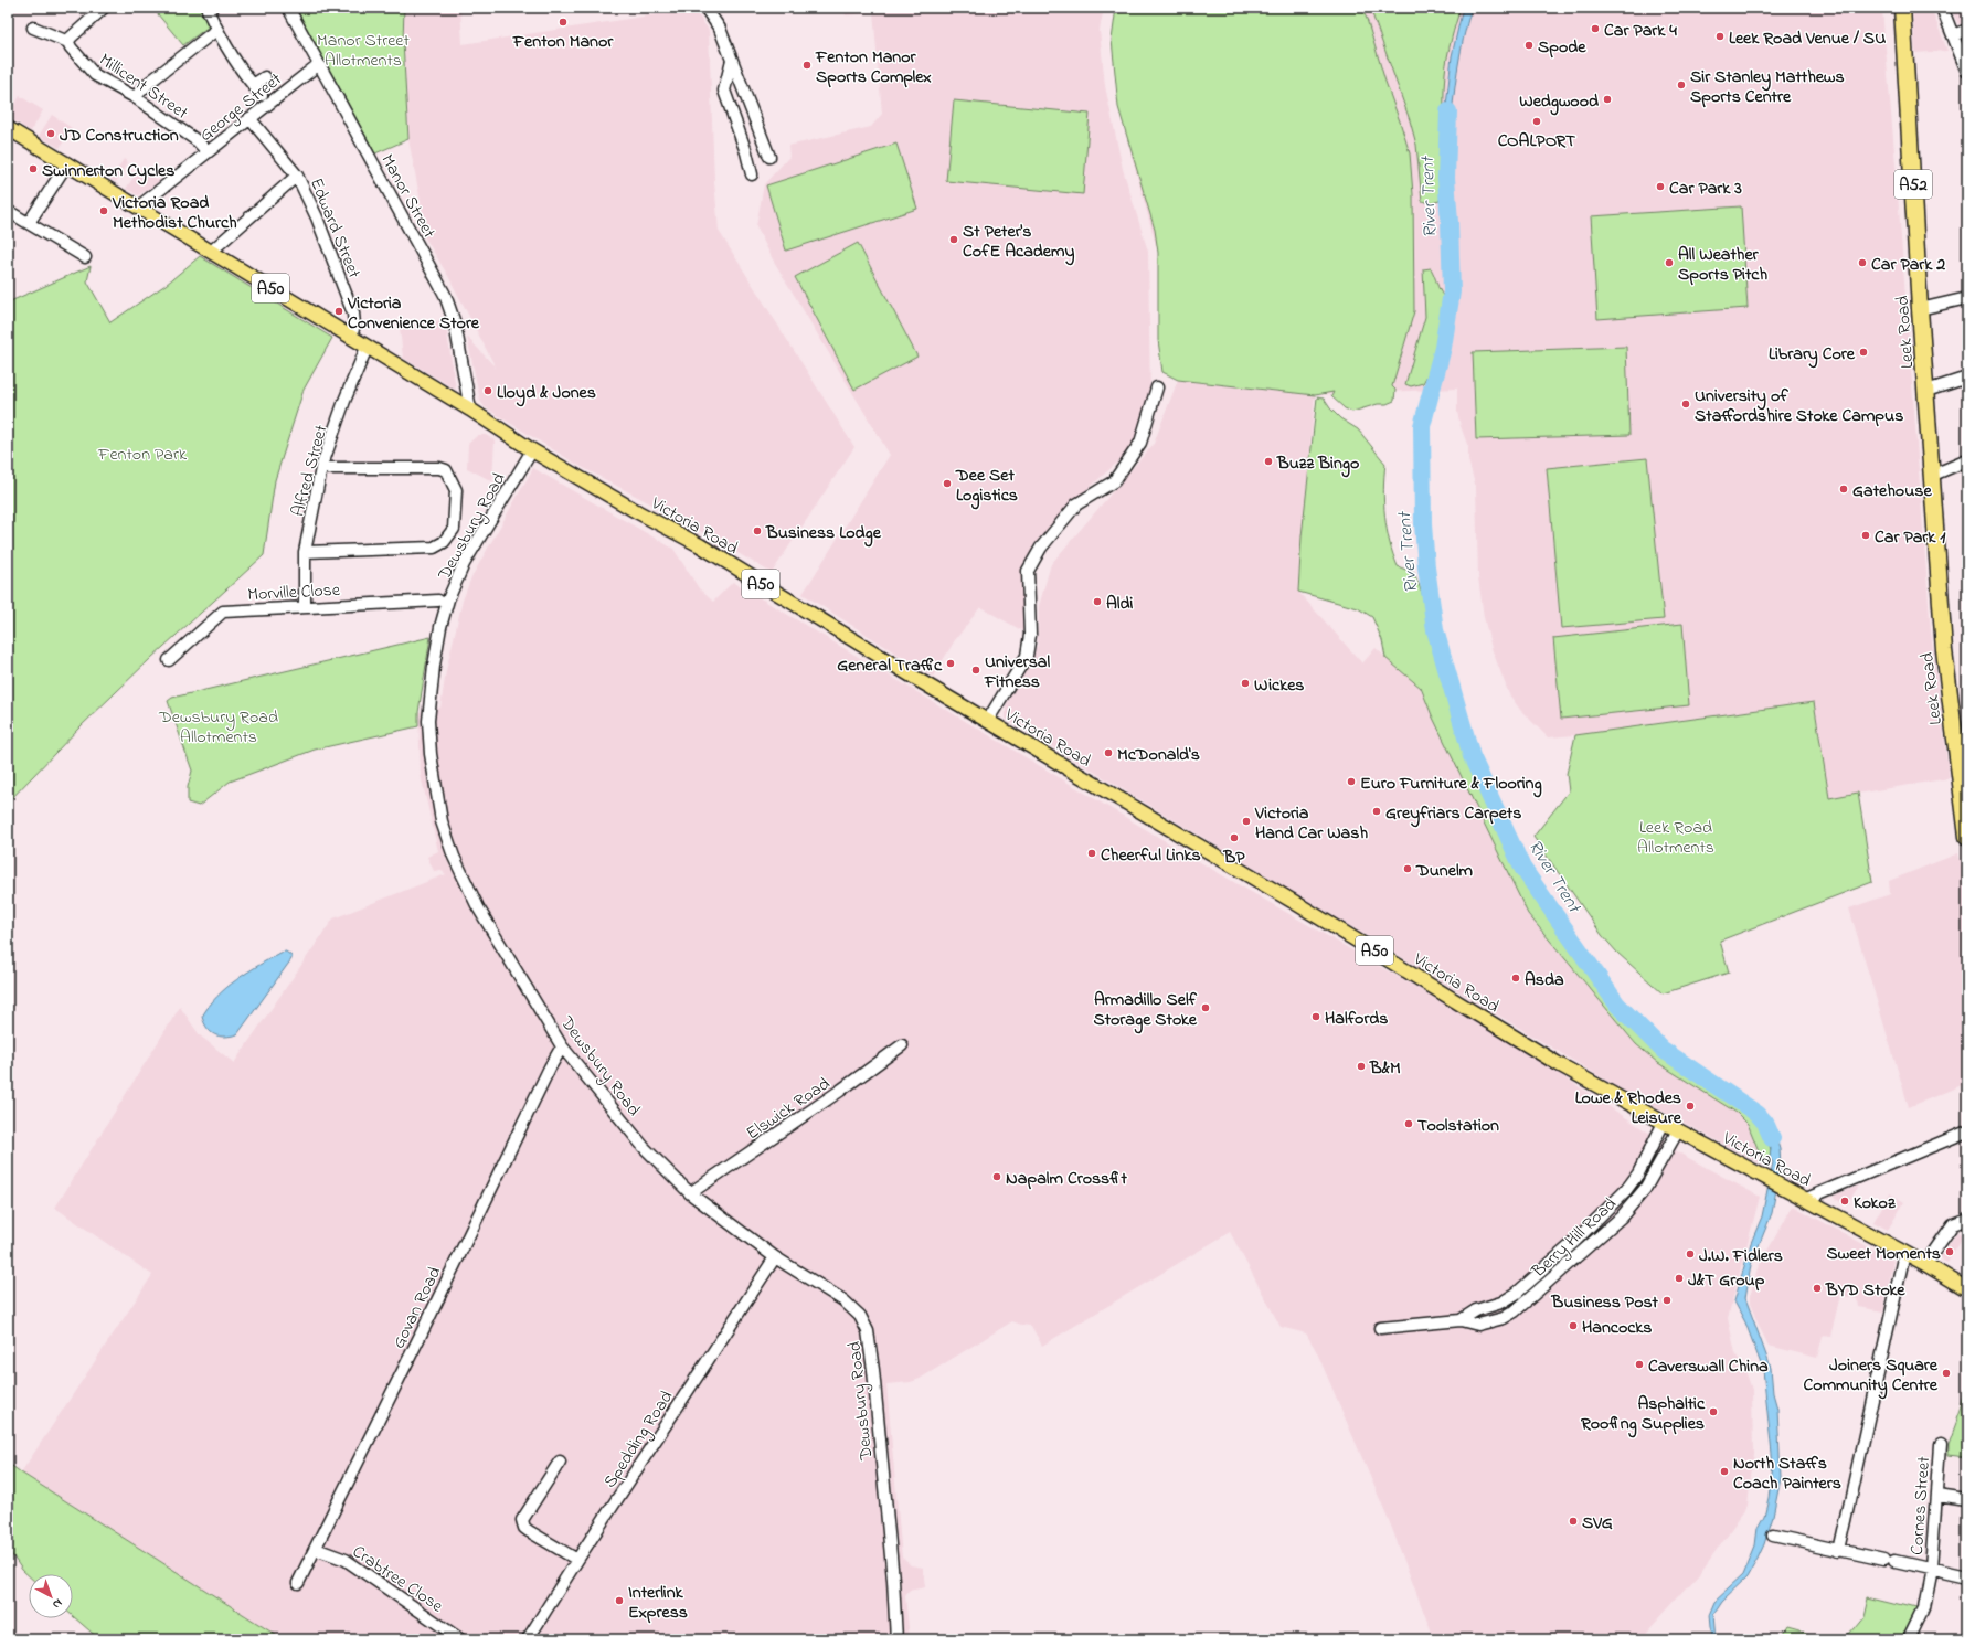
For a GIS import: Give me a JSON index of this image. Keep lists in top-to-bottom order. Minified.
{"streets":{"highway":["A52","Leek Road"],"main road":["A50","Victoria Road"],"street":["Millicent Street","George Street","Manor Street","Edward Street","Alfred Street","Dewsbury Road","Morville Close","Elswick Road","Berry Hill Road","Govan Road","Spedding Road","Cornes Street","Crabtree Close"]},"crossings":[["Millicent Street","George Street"],["George Street","Manor Street"],["George Street","Edward Street"],["George Street","Victoria Road"],["Manor Street","Victoria Road"],["Edward Street","Victoria Road"],["Alfred Street","Victoria Road"],["Alfred Street","Morville Close"],["Victoria Road","Dewsbury Road"],["Victoria Road","Berry Hill Road"],["Dewsbury Road","Elswick Road"],["Dewsbury Road","Govan Road"],["Dewsbury Road","Spedding Road"],["Govan Road","Crabtree Close"]],"water":["River Trent"],"parks":["Manor Street Allotments","Fenton Park","Dewsbury Road Allotments","Leek Road Allotments"],"places":["Fenton Manor","Car Park 4","Leek Road Venue / SU","Spode","Fenton Manor Sports Complex","Sir Stanley Matthews Sports Centre","Wedgwood","COALPORT","JD Construction","Swinnerton Cycles","Car Park 3","Victoria Road Methodist Church","St Peter's CofE Academy","All Weather Sports Pitch","Car Park 2","Victoria Convenience Store","Library Core","Lloyd & Jones","University of Staffordshire Stoke Campus","Buzz Bingo","Dee Set Logistics","Gatehouse","Business Lodge","Car Park 1","Aldi","General Traffic","Universal Fitness","Wickes","McDonald's","Euro Furniture & Flooring","Greyfriars Carpets","Victoria Hand Car Wash","BP","Cheerful Links","Dunelm","Asda","Armadillo Self Storage Stoke","Halfords","B&M","Lowe & Rhodes Leisure","Toolstation","Napalm Crossfit","Kokoz","Sweet Moments","J.W. Fidlers","J&T Group","BYD Stoke","Business Post","Hancocks","Caverswall China","Joiners Square Community Centre","Asphaltic Roofing Supplies","North Staffs Coach Painters","SVG","Interlink Express"],"north":"bottom right"}
